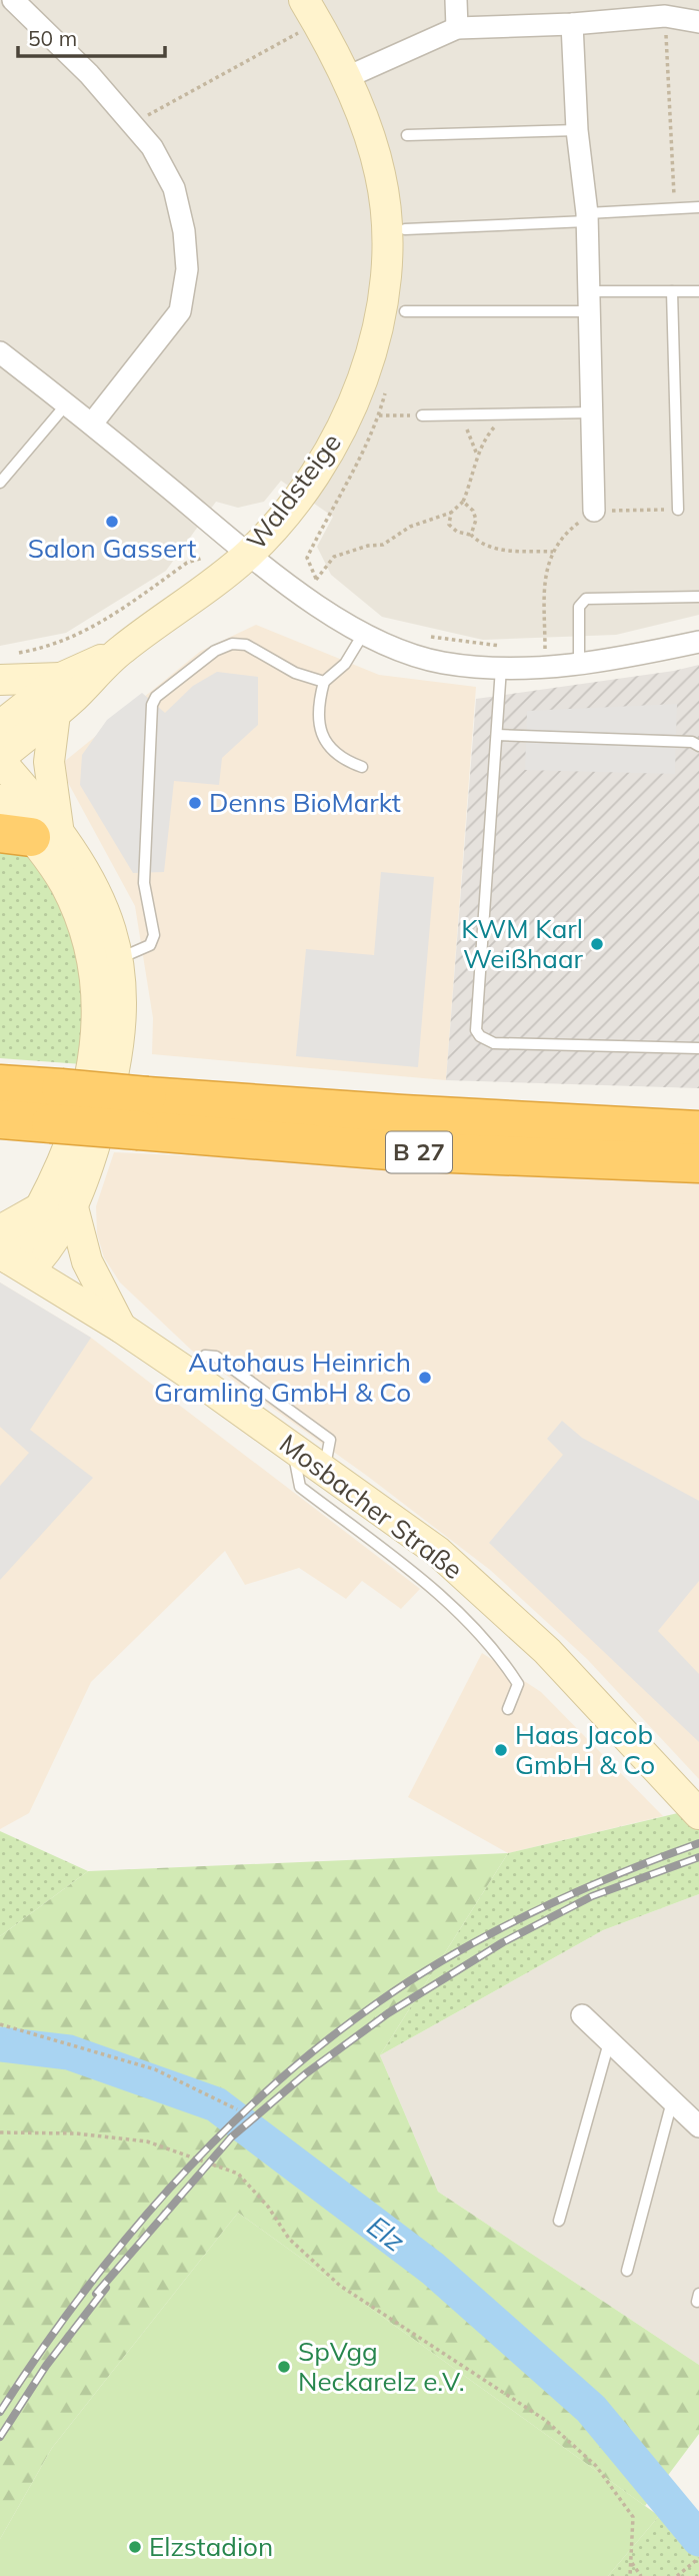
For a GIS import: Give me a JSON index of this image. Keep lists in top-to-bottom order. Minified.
{"streets":{"highway":["B 27"],"street":["Waldsteige","Mosbacher Straße"]},"water":["Elz"],"places":["Salon Gassert","Denns BioMarkt","KWM Karl Weißhaar","Autohaus Heinrich Gramling GmbH & Co","Haas Jacob GmbH & Co","SpVgg Neckarelz e.V.","Elzstadion"],"scale_bar":"50 m"}
